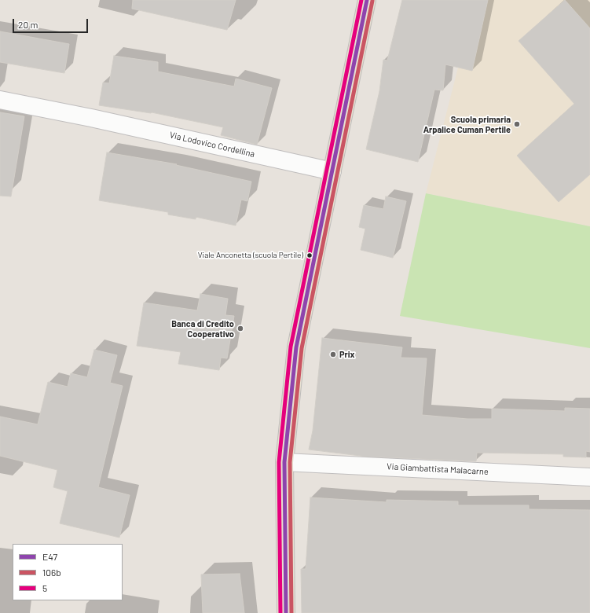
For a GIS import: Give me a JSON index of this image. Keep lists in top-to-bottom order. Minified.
{"streets":{"street":["Via Lodovico Cordellina","Via Giambattista Malacarne"]},"places":["Scuola primaria Arpalice Cuman Pertile","Viale Anconetta (scuola Pertile)","Banca di Credito Cooperativo","Prix"],"lines":["transit line E47","transit line 5","transit line 106b"],"legend":["E47","106b","5"],"scale_bar":"20 m"}
